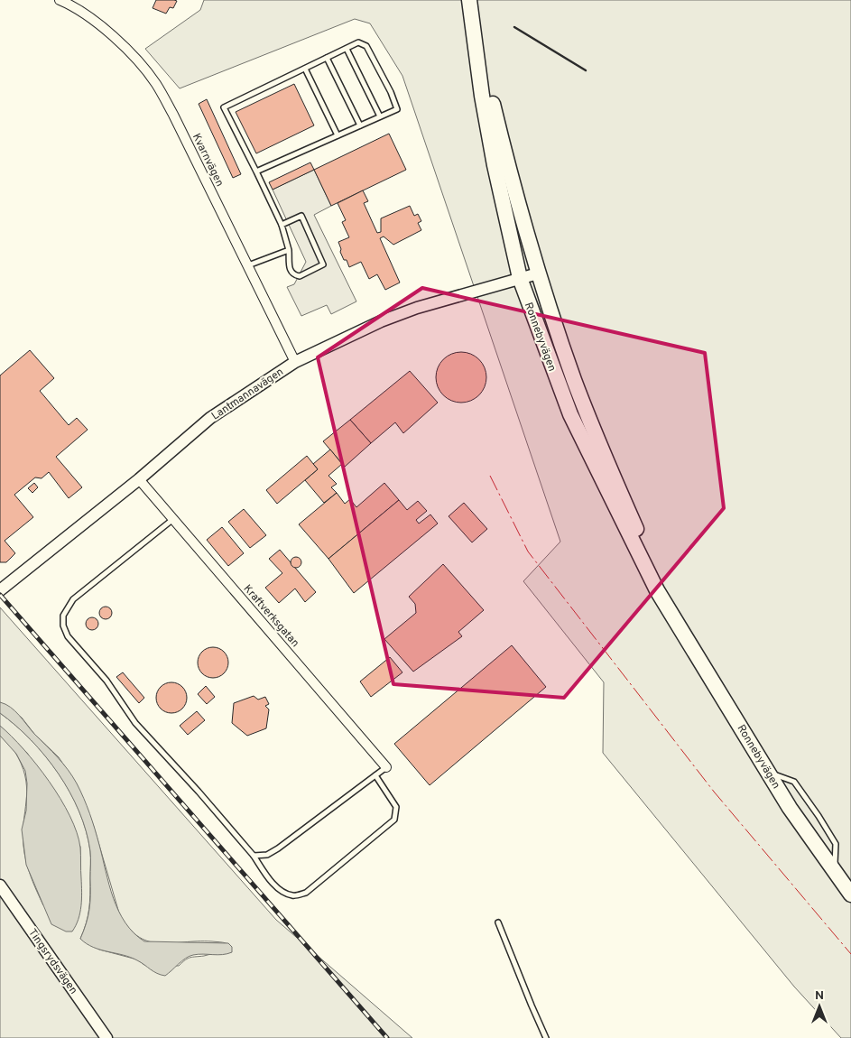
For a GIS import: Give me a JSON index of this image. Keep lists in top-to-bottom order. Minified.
{"streets":{"main road":["Ronnebyvägen"],"street":["Kvarnvägen","Lantmannavägen","Kraftverksgatan","Tingsrydsvägen"]},"crossings":[["Kvarnvägen","Lantmannavägen"],["Ronnebyvägen","Lantmannavägen"],["Lantmannavägen","Kraftverksgatan"]],"north":"top"}
